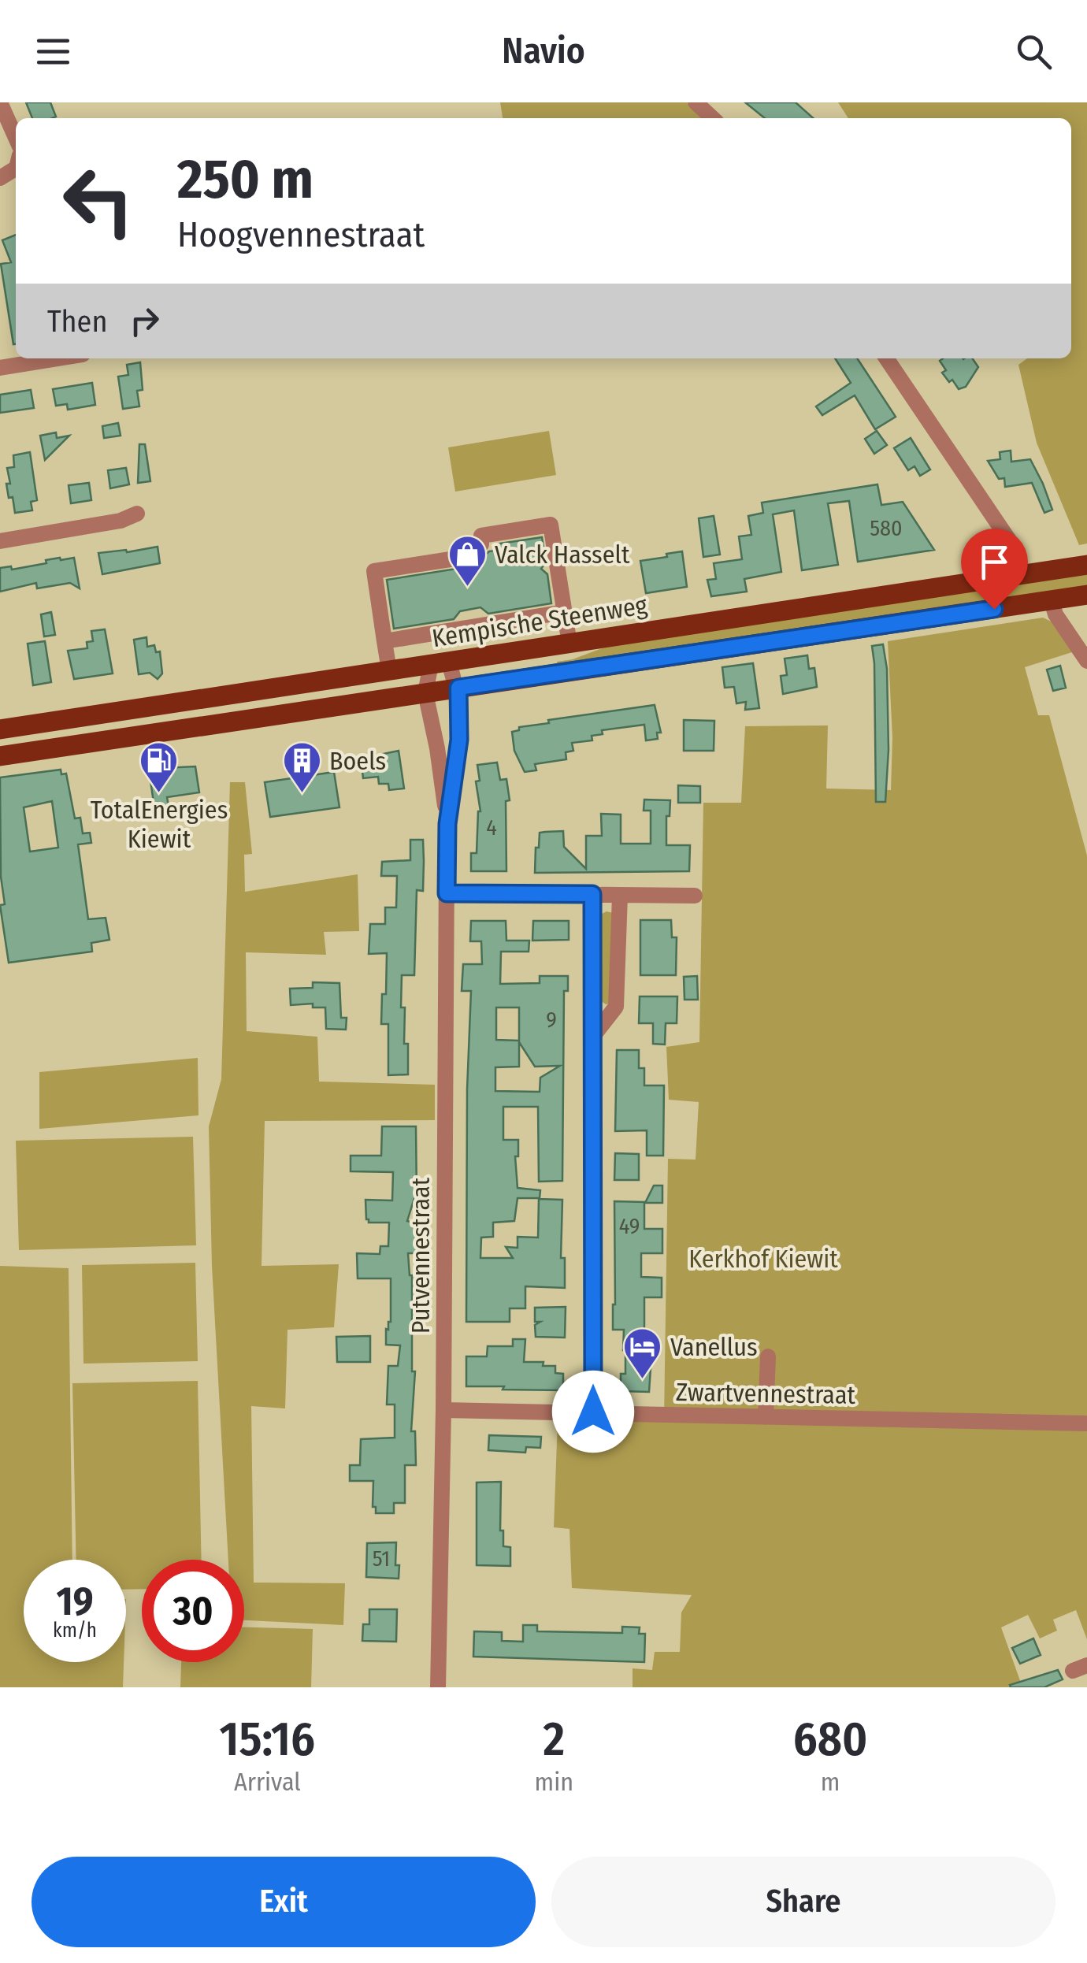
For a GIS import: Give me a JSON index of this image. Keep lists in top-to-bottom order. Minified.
{"streets":{"main road":["Kempische Steenweg"],"street":["Putvennestraat","Zwartvennestraat"]},"crossings":[["Kempische Steenweg","Putvennestraat"],["Putvennestraat","Zwartvennestraat"]],"parks":["Kerkhof Kiewit"],"places":{"shop":["Valck Hasselt"],"fuel station":["TotalEnergies Kiewit"],"building":["Boels"],"hotel":["Vanellus"]},"house_numbers":["580","4","9","49","51"],"page":{"header":"Navio","turn":["250 m","Hoogvennestraat"],"then":"Then","speed":"19 km/h","limit":"30","eta":["15:16","Arrival","2","min","680","m"],"buttons":["Exit","Share"]}}
